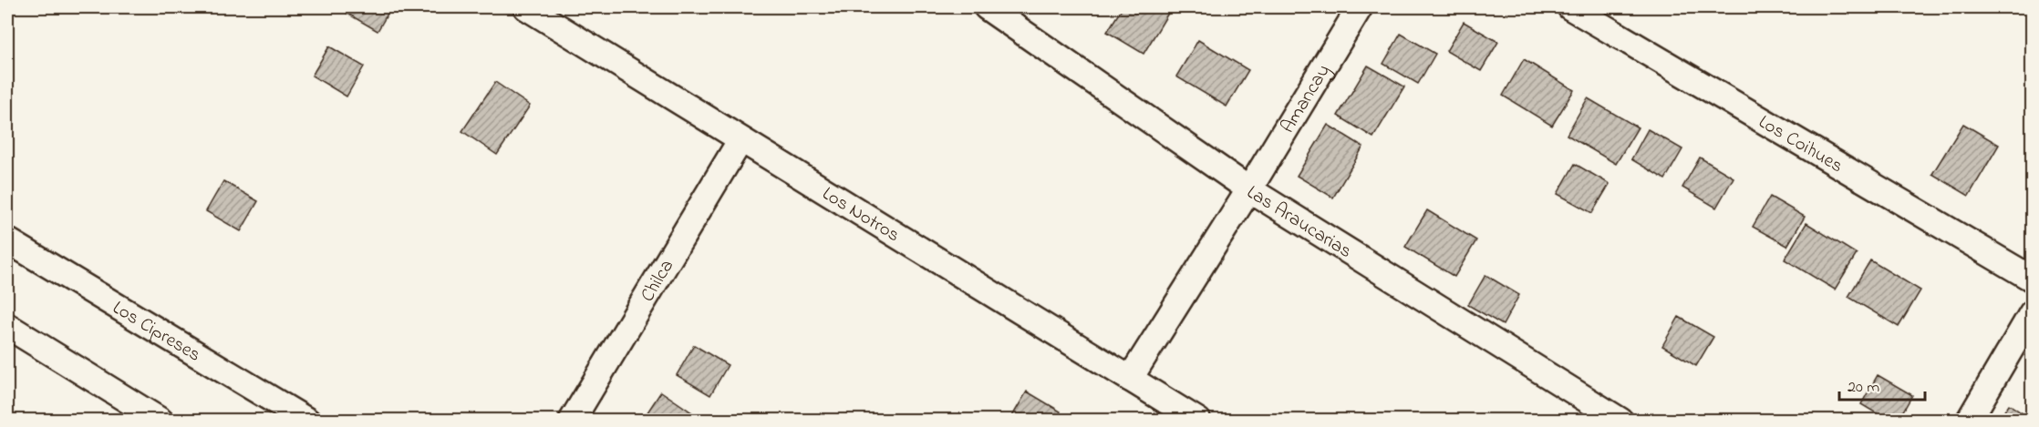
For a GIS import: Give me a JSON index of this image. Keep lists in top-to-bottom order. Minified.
{"streets":{"street":["Amancay","Los Coihues","Los Notros","Las Araucarias","Chilca","Los Cipreses"]},"crossings":[["Amancay","Los Notros"],["Amancay","Las Araucarias"],["Los Notros","Chilca"]],"scale_bar":"20 m"}
